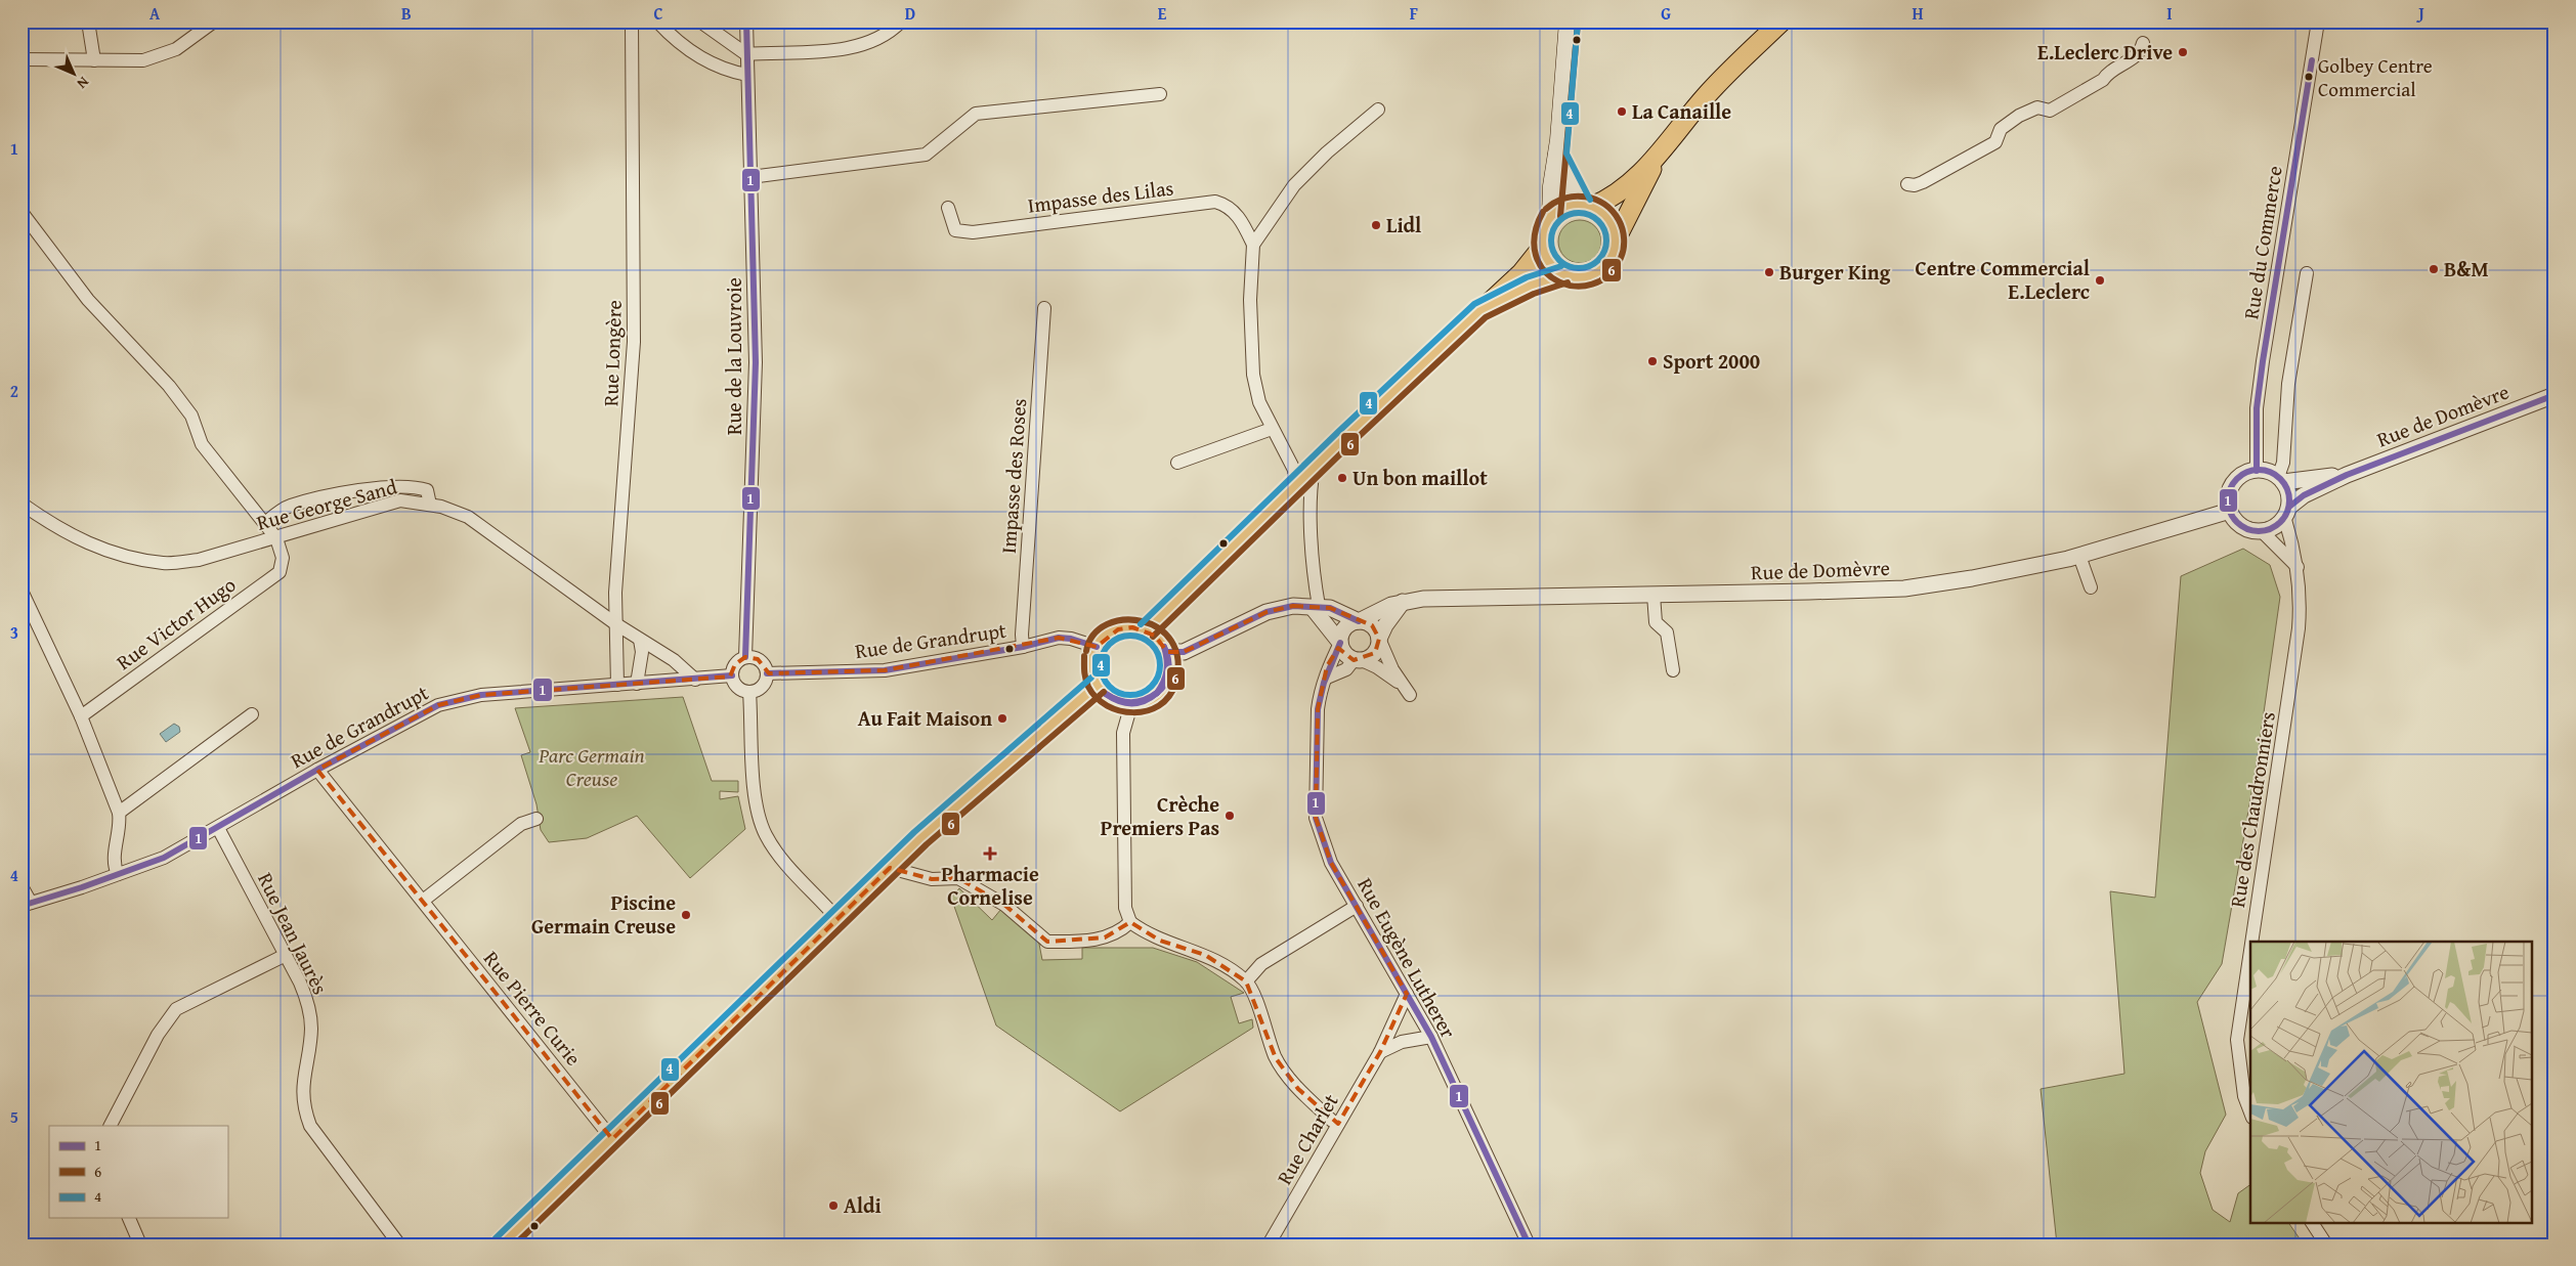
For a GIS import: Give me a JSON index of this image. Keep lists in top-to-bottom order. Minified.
{"streets":{"street":["Impasse des Lilas","Rue du Commerce","Rue Longère","Rue de la Louvroie","Rue de Domèvre","Impasse des Roses","Rue George Sand","Rue Victor Hugo","Rue de Grandrupt","Rue des Chaudronniers","Rue Jean Jaurès","Rue Eugène Lutherer","Rue Pierre Curie","Rue Charlet"]},"crossings":[["Rue du Commerce","Rue de Domèvre"],["Rue du Commerce","Rue des Chaudronniers"],["Rue Longère","Rue George Sand"],["Rue Longère","Rue de Grandrupt"],["Rue de la Louvroie","Rue de Grandrupt"],["Rue de Domèvre","Rue des Chaudronniers"],["Rue de Domèvre","Rue Eugène Lutherer"],["Impasse des Roses","Rue de Grandrupt"],["Rue George Sand","Rue Victor Hugo"],["Rue George Sand","Rue de Grandrupt"],["Rue de Grandrupt","Rue Jean Jaurès"],["Rue de Grandrupt","Rue Pierre Curie"],["Rue Eugène Lutherer","Rue Charlet"]],"parks":["Parc Germain Creuse"],"places":{"other":["E.Leclerc Drive","Golbey Centre Commercial","La Canaille","Lidl","B&M","Burger King","Centre Commercial E.Leclerc","Sport 2000","Un bon maillot","Au Fait Maison","Crèche Premiers Pas","Piscine Germain Creuse","Aldi"],"health":["Pharmacie Cornelise"]},"lines":["transit line 1","transit line 6","transit line 4"],"legend":["1","6","4"],"north":"bottom right","grid":{"columns":["A","B","C","D","E","F","G","H","I","J"],"rows":["1","2","3","4","5"]}}
